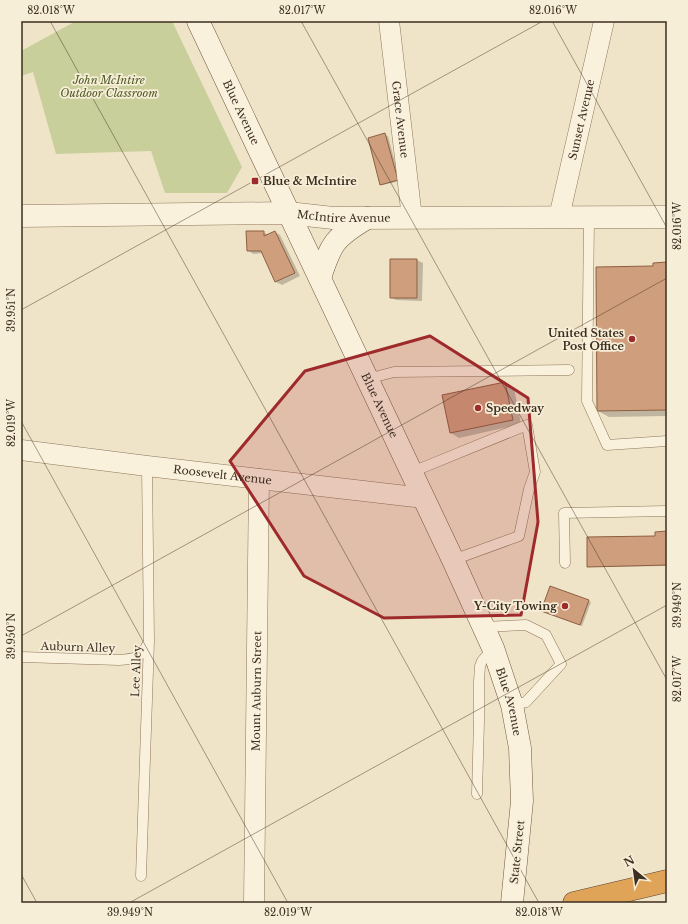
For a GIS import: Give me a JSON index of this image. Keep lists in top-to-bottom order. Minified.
{"streets":{"main road":["Blue Avenue","McIntire Avenue","State Street"],"street":["Grace Avenue","Sunset Avenue","Roosevelt Avenue","Mount Auburn Street"],"lane":["Auburn Alley","Lee Alley"]},"crossings":[["Blue Avenue","McIntire Avenue"],["Blue Avenue","Roosevelt Avenue"],["Blue Avenue","State Street"],["Grace Avenue","McIntire Avenue"],["Sunset Avenue","McIntire Avenue"],["Roosevelt Avenue","Lee Alley"],["Roosevelt Avenue","Mount Auburn Street"],["Auburn Alley","Lee Alley"]],"parks":["John McIntire Outdoor Classroom"],"places":{"transit":["Blue & McIntire"],"other":["United States Post Office","Speedway","Y-City Towing"]},"north":"top left","coordinates":["82.018°W","82.017°W","82.016°W","39.951°N","82.019°W","39.949°N","39.950°N"]}
